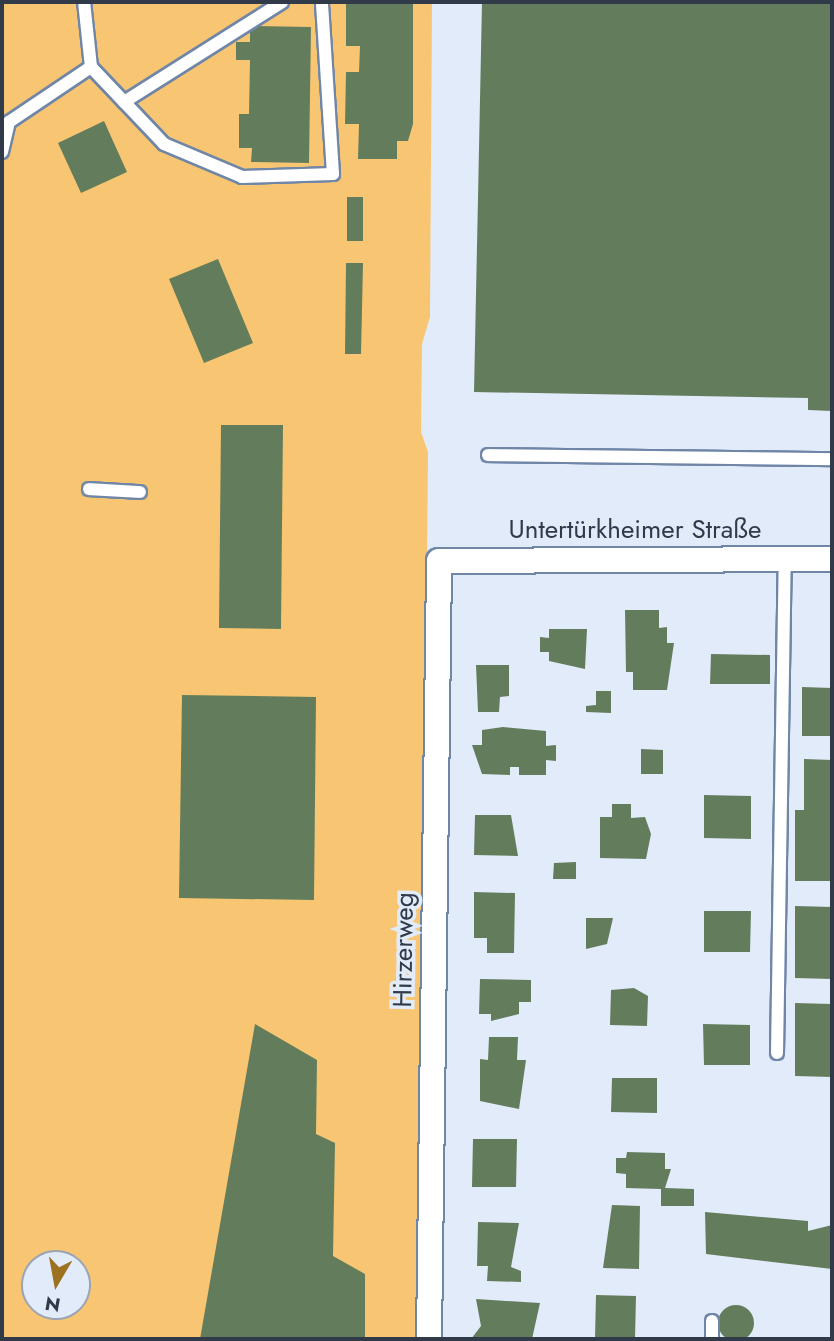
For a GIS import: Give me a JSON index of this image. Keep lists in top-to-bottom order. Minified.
{"streets":{"street":["Untertürkheimer Straße","Hirzerweg"]},"crossings":[["Untertürkheimer Straße","Hirzerweg"]],"north":"bottom"}
